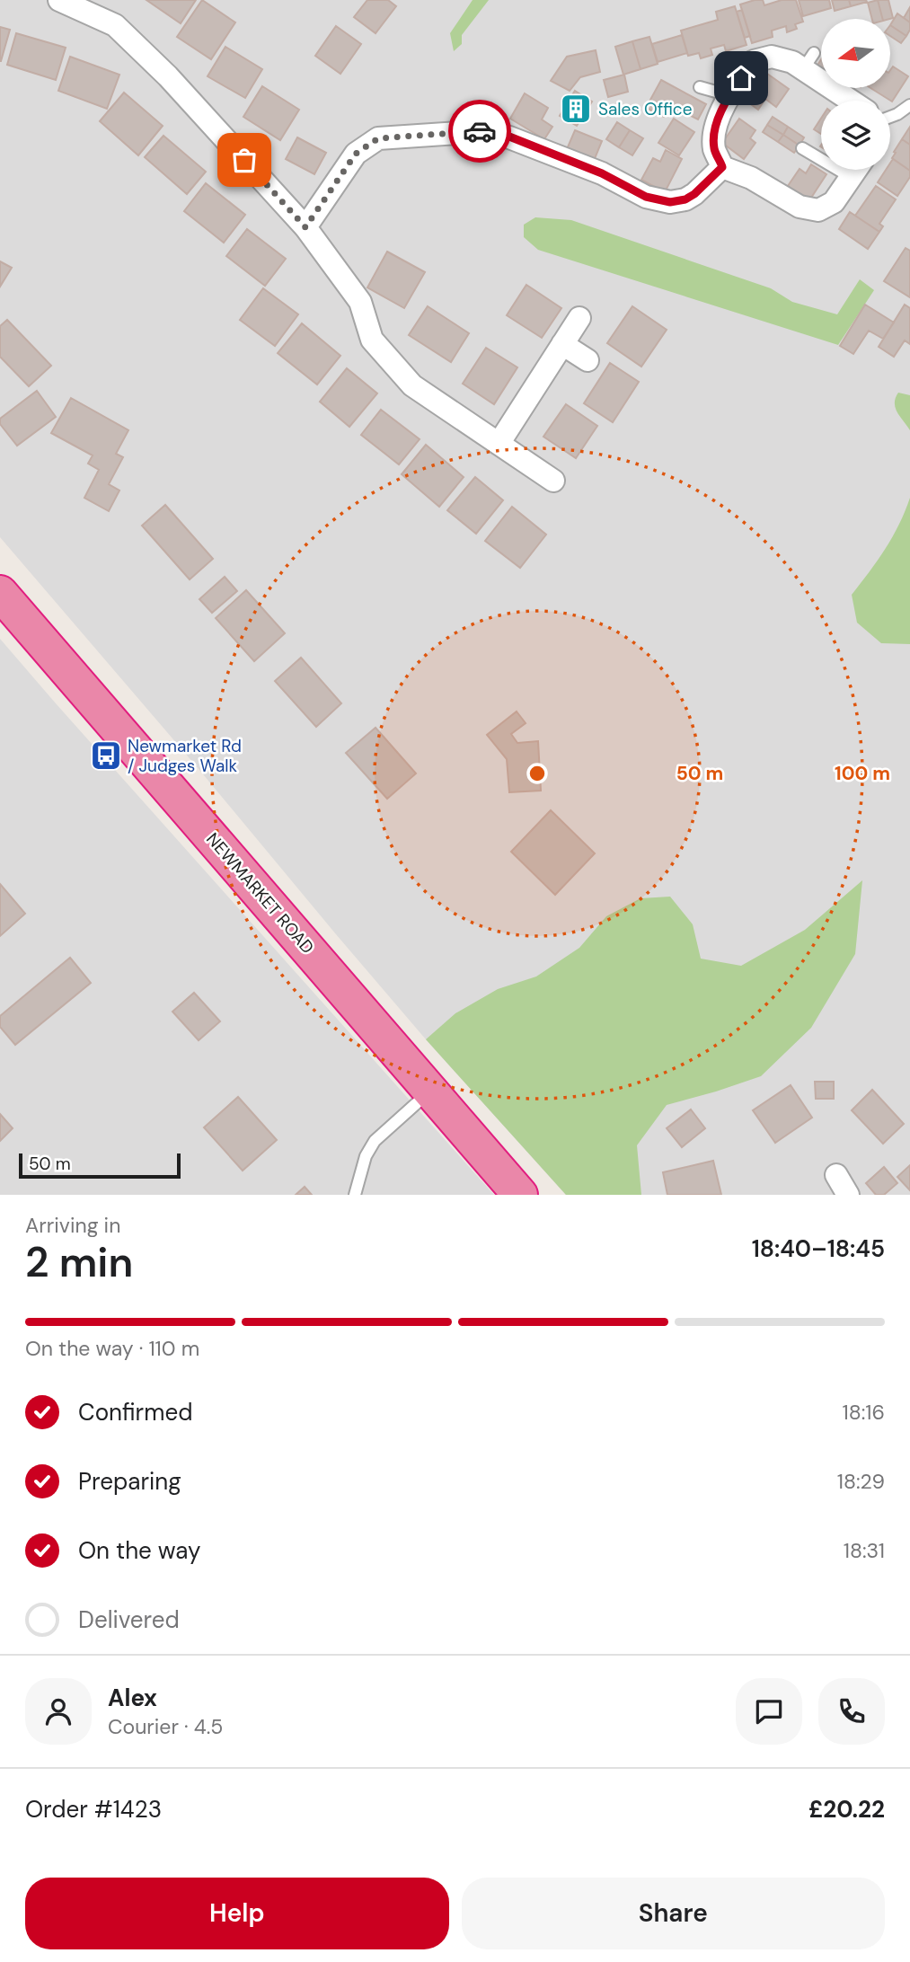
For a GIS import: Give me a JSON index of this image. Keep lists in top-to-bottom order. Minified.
{"streets":{"highway":["NEWMARKET ROAD"]},"places":{"building":["Sales Office"],"bus stop":["Newmarket Rd / Judges Walk"]},"scale_bar":"50 m","north":"left","page":{"scale":"50 m","heading":["2 min","Arriving in","18:40–18:45"],"panel":["Alex","Courier · 4.5","Order #1423","£20.22"],"bar":"On the way · 110 m","list":[["Confirmed","18:16"],["Preparing","18:29"],["On the way","18:31"],"Delivered"],"buttons":["Help","Share"]},"rings":["50 m","100 m"]}
